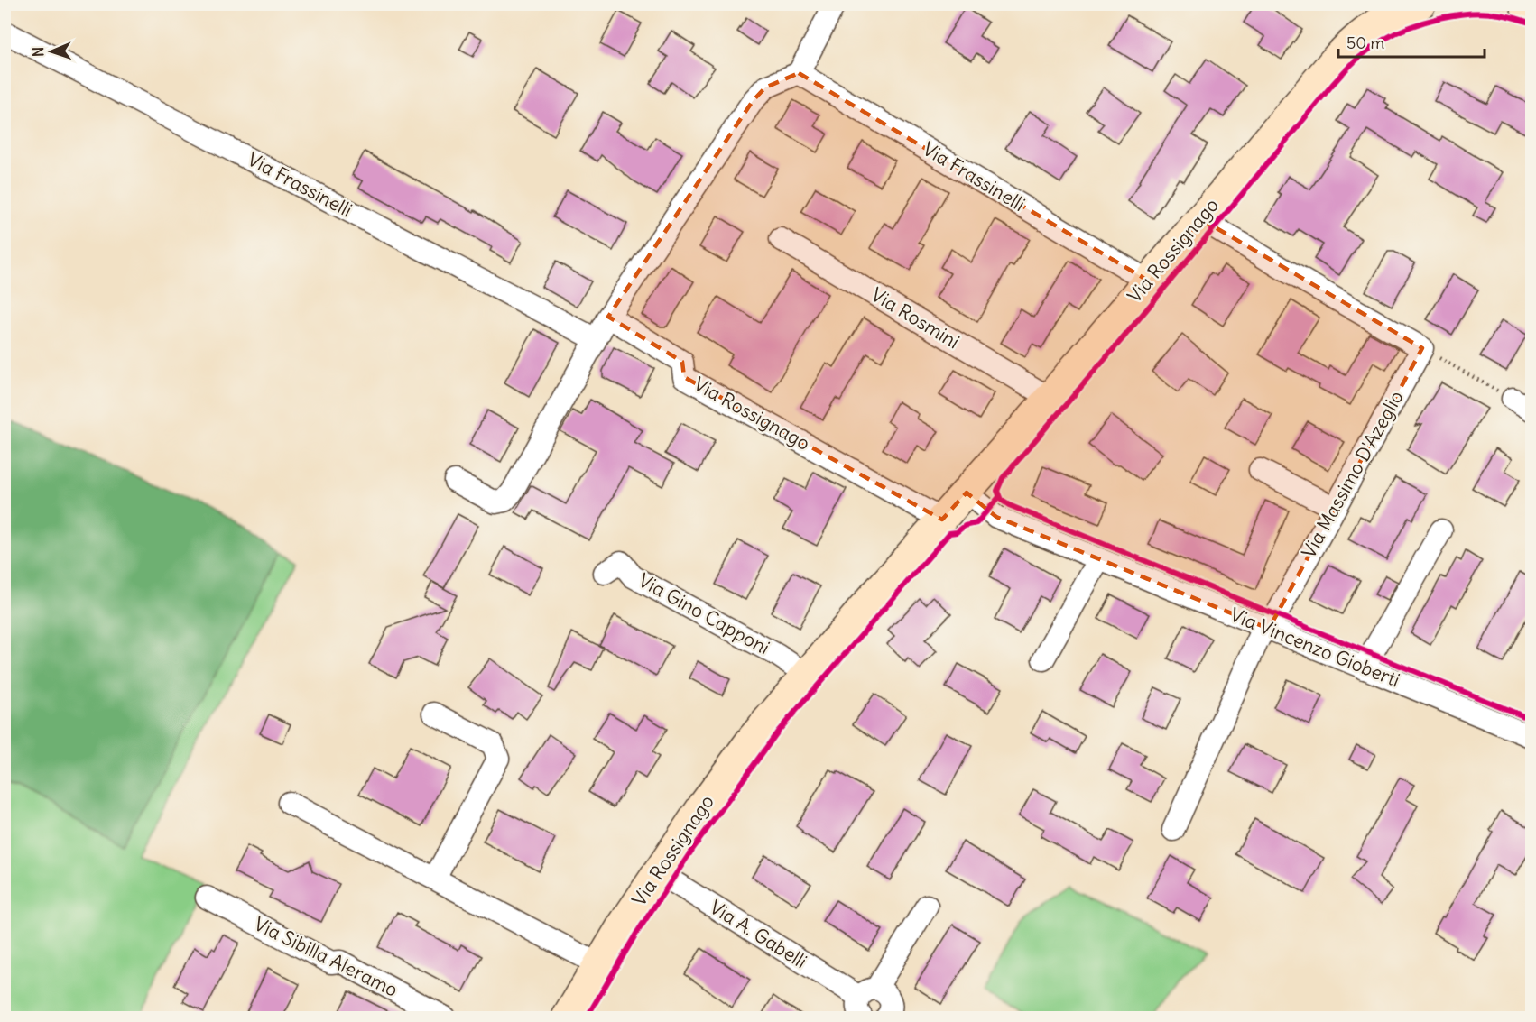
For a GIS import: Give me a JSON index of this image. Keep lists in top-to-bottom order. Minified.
{"streets":{"street":["Via Frassinelli","Via Rossignago","Via Rosmini","Via Massimo D'Azeglio","Via Gino Capponi","Via Vincenzo Gioberti","Via A. Gabelli","Via Sibilla Aleramo"]},"crossings":[["Via Frassinelli","Via Rossignago"],["Via Rossignago","Via Rosmini"],["Via Rossignago","Via Gino Capponi"],["Via Rossignago","Via Vincenzo Gioberti"],["Via Rossignago","Via A. Gabelli"],["Via Massimo D'Azeglio","Via Vincenzo Gioberti"]],"scale_bar":"50 m","north":"left"}
